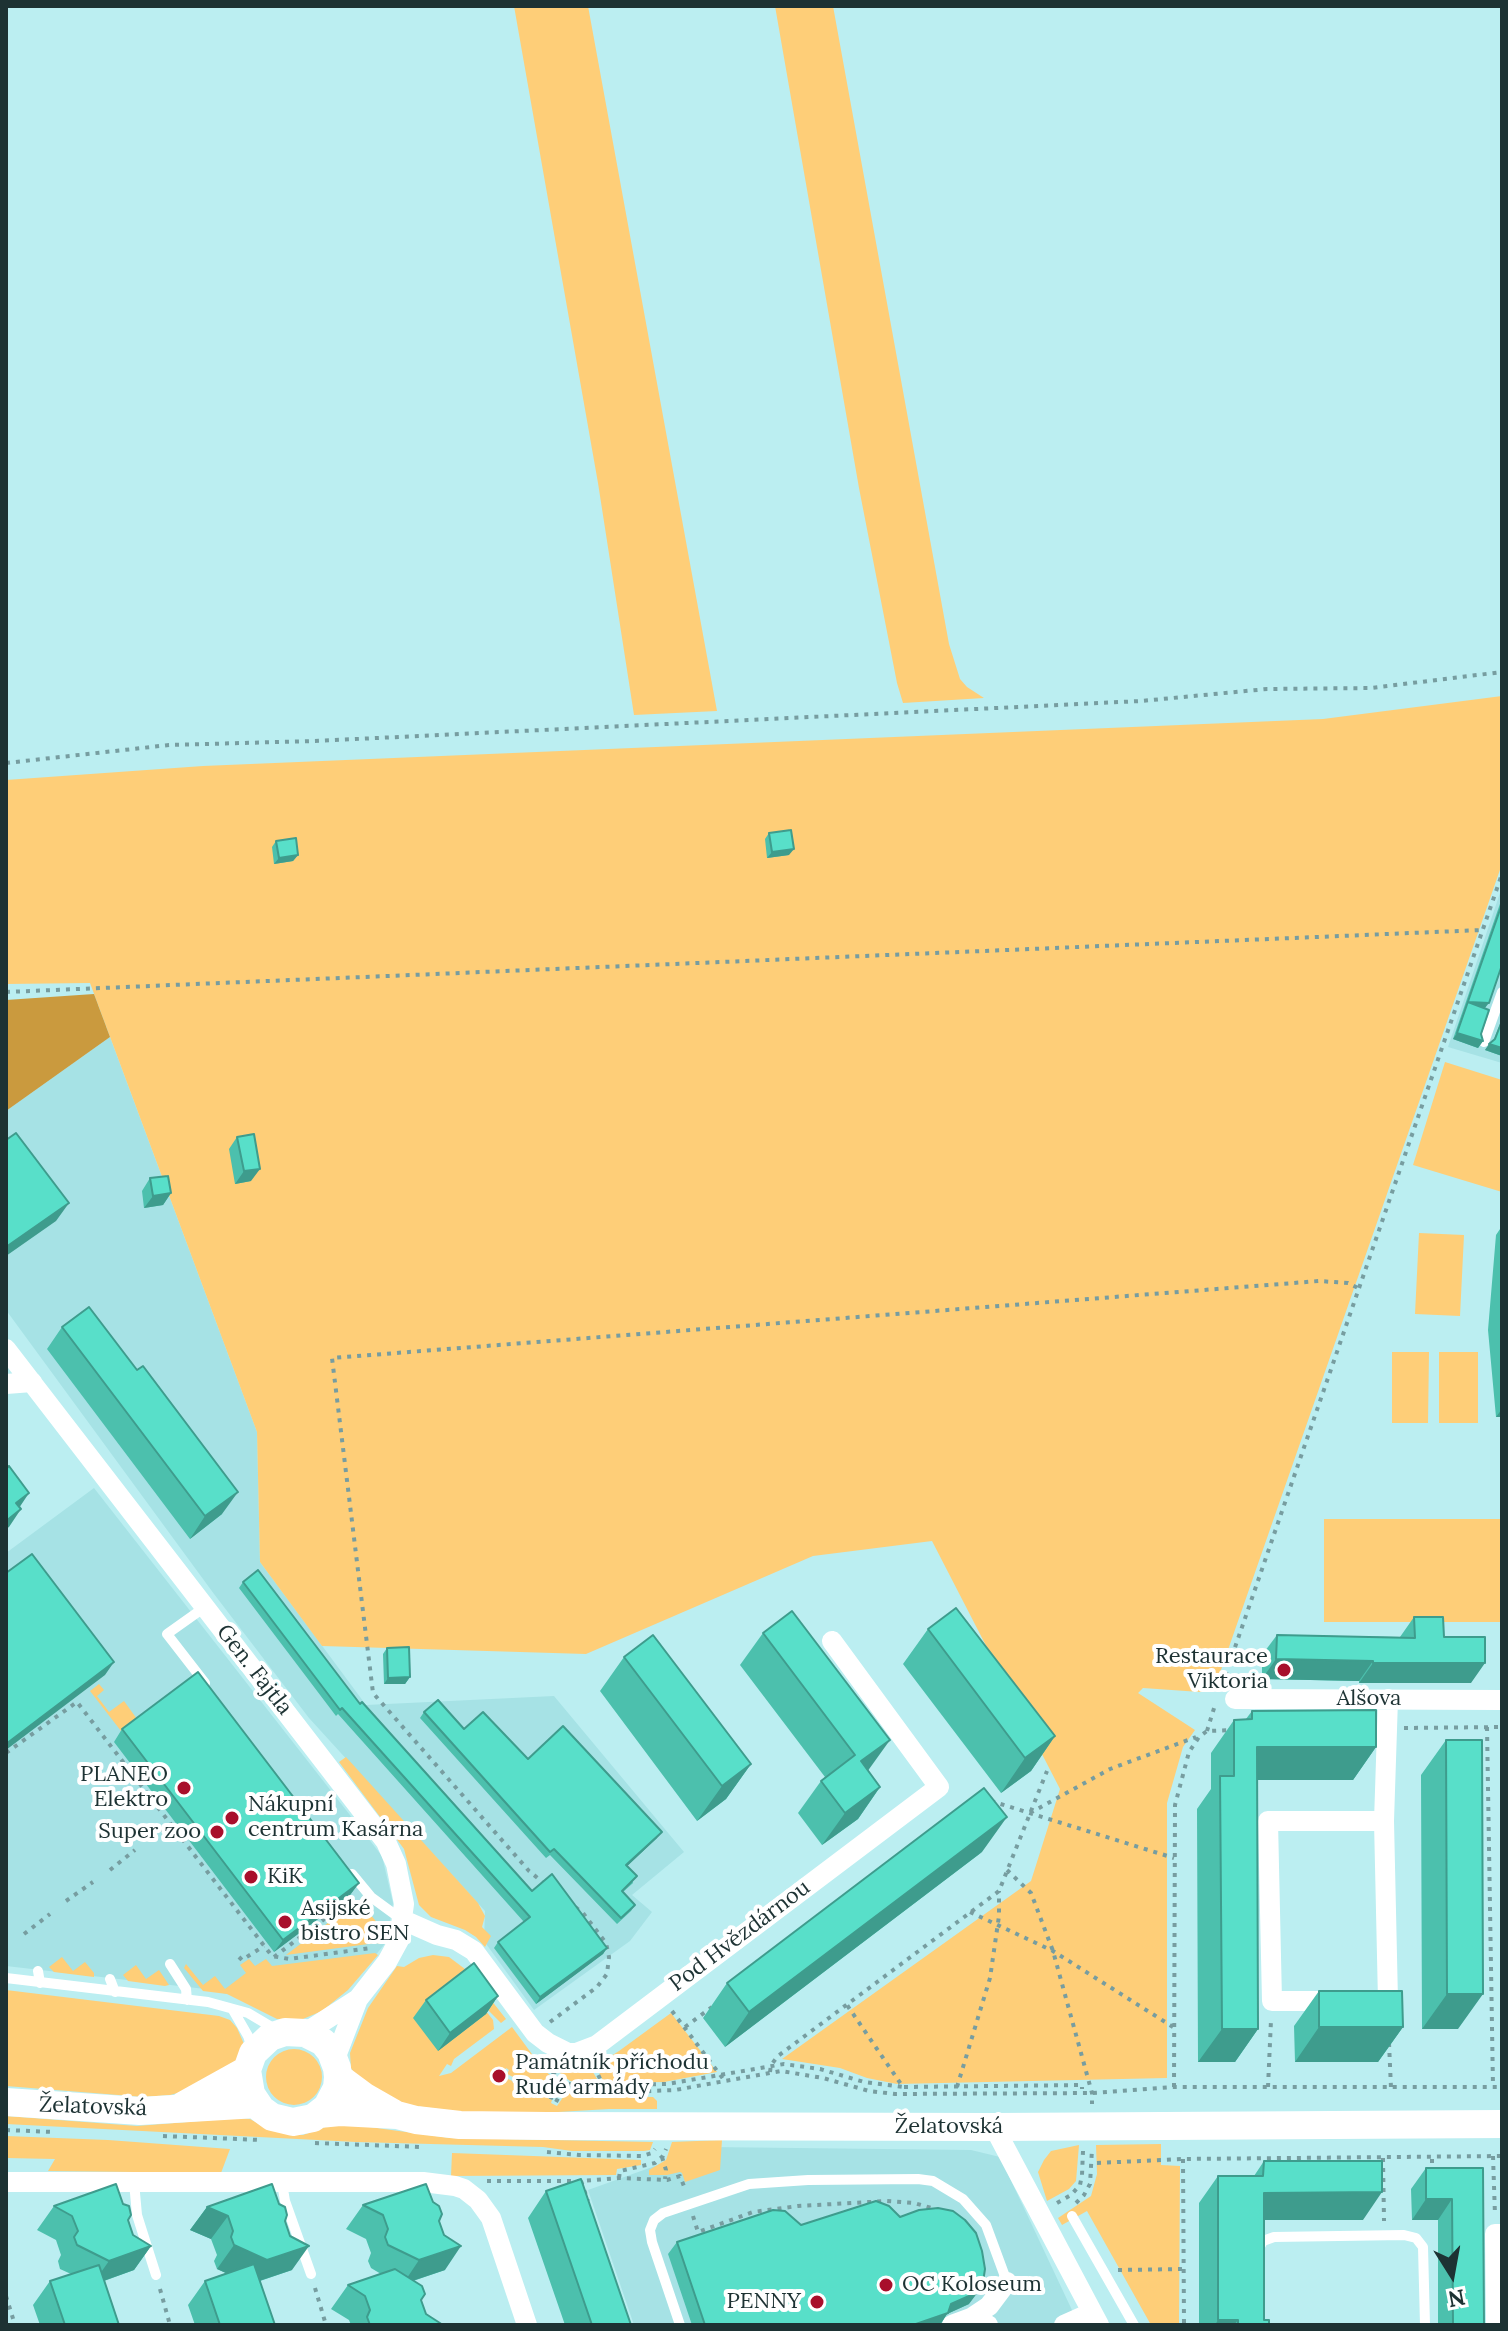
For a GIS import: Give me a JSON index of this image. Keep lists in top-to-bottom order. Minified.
{"streets":{"main road":["Želatovská"],"street":["Gen. Fajtla","Alšova","Pod Hvězdárnou"]},"crossings":[["Gen. Fajtla","Pod Hvězdárnou"],["Gen. Fajtla","Želatovská"]],"places":["Restaurace Viktoria","PLANEO Elektro","Nákupní centrum Kasárna","Super zoo","KiK","Asijské bistro SEN","Památník příchodu Rudé armády","OC Koloseum","PENNY"],"north":"bottom"}
